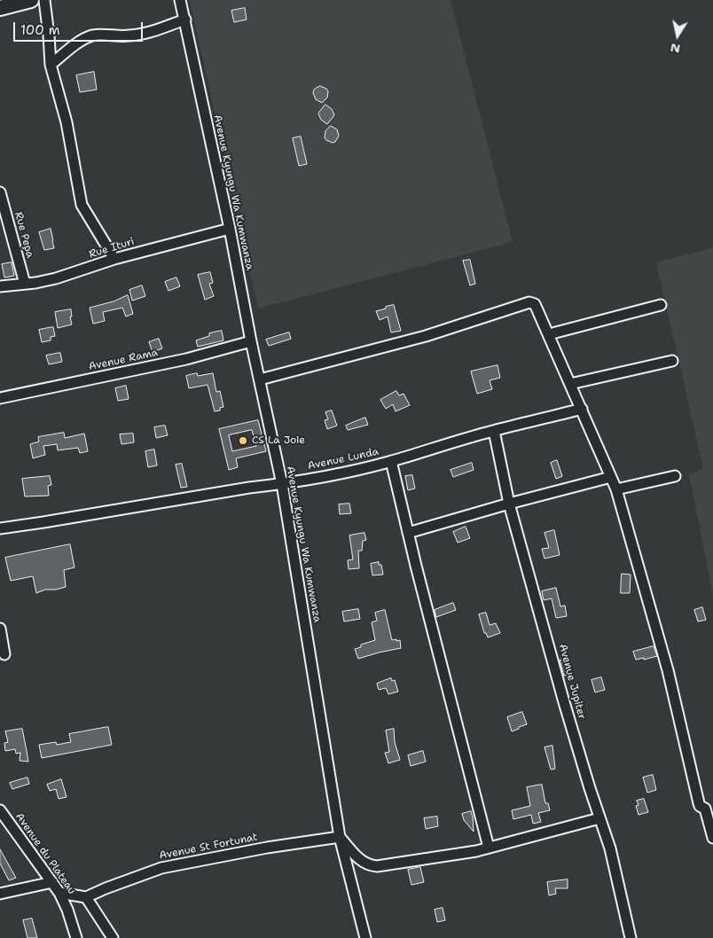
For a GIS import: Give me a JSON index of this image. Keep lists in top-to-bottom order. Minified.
{"streets":{"street":["Avenue Kyungu Wa Kumwanza","Rue Pepa","Rue Ituri","Avenue Rama","Avenue Lunda","Avenue Jupiter","Avenue St Fortunat","Avenue du Plateau"]},"crossings":[["Avenue Kyungu Wa Kumwanza","Rue Ituri"],["Avenue Kyungu Wa Kumwanza","Avenue Rama"],["Avenue Kyungu Wa Kumwanza","Avenue Lunda"],["Avenue Kyungu Wa Kumwanza","Avenue St Fortunat"],["Rue Pepa","Rue Ituri"],["Avenue Lunda","Avenue Jupiter"]],"places":["CS La Joie"],"scale_bar":"100 m","north":"bottom"}
